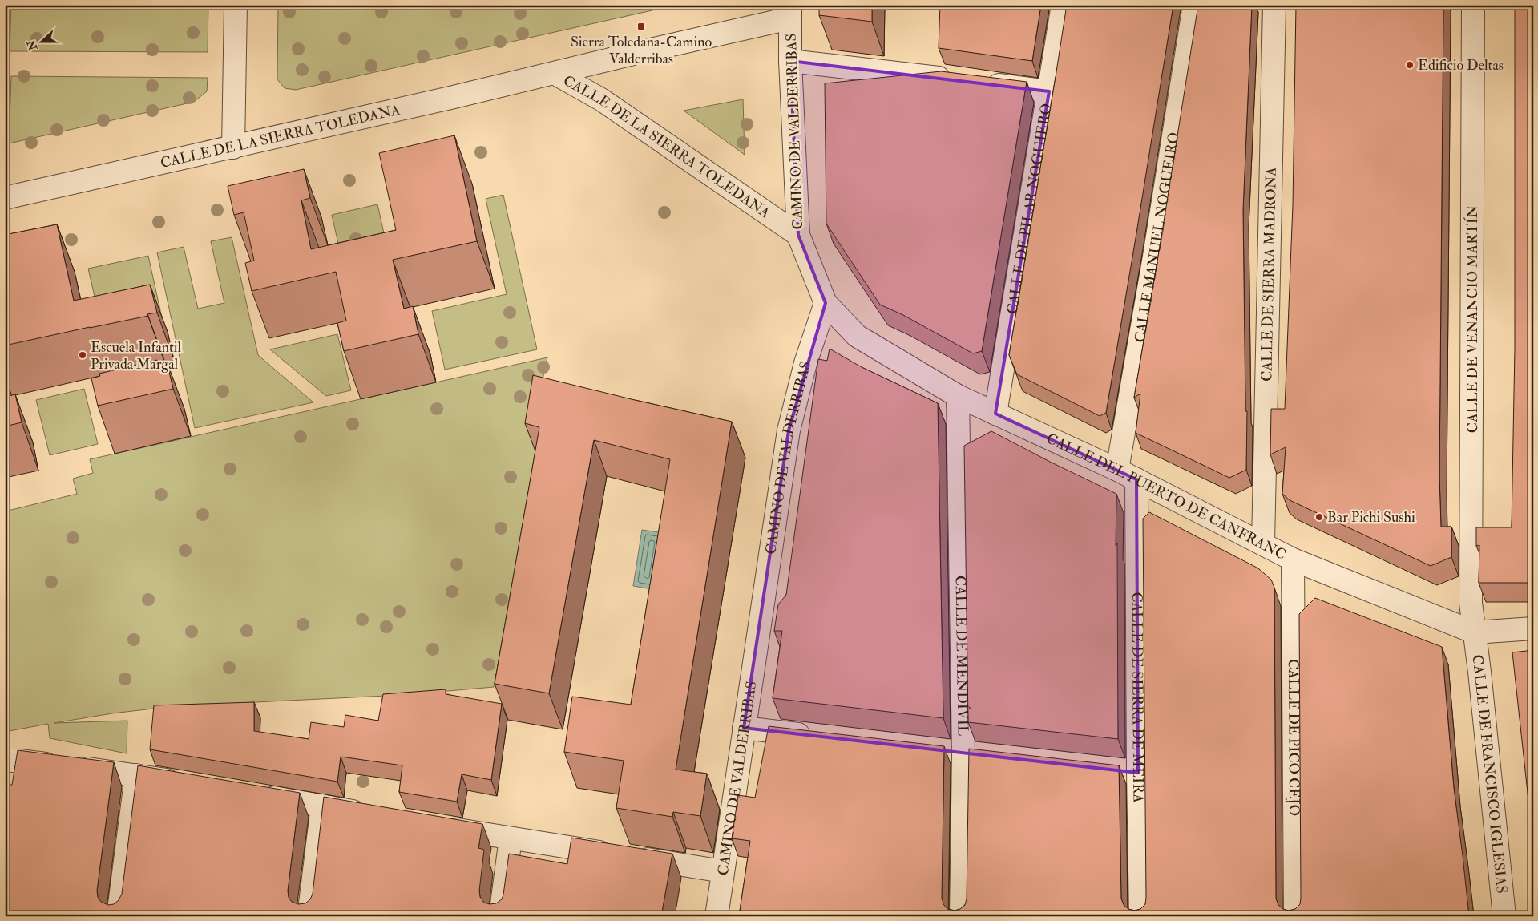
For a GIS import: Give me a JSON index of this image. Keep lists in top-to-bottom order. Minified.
{"streets":{"street":["CAMINO DE VALDERRIBAS","CALLE DE LA SIERRA TOLEDANA","CALLE DE PILAR NOGUIERO","CALLE MANUEL NOGUEIRO","CALLE DE SIERRA MADRONA","CALLE DE VENANCIO MARTÍN","CALLE DEL PUERTO DE CANFRANC","CALLE DE MENDÍVIL","CALLE DE SIERRA DE MEIRA","CALLE DE PICO CEJO","CALLE DE FRANCISCO IGLESIAS"]},"crossings":[["CAMINO DE VALDERRIBAS","CALLE DE LA SIERRA TOLEDANA"],["CAMINO DE VALDERRIBAS","CALLE DEL PUERTO DE CANFRANC"],["CALLE DE PILAR NOGUIERO","CALLE DEL PUERTO DE CANFRANC"],["CALLE MANUEL NOGUEIRO","CALLE DEL PUERTO DE CANFRANC"],["CALLE MANUEL NOGUEIRO","CALLE DE SIERRA DE MEIRA"],["CALLE DE SIERRA MADRONA","CALLE DEL PUERTO DE CANFRANC"],["CALLE DE VENANCIO MARTÍN","CALLE DEL PUERTO DE CANFRANC"],["CALLE DE VENANCIO MARTÍN","CALLE DE FRANCISCO IGLESIAS"],["CALLE DEL PUERTO DE CANFRANC","CALLE DE MENDÍVIL"],["CALLE DEL PUERTO DE CANFRANC","CALLE DE SIERRA DE MEIRA"],["CALLE DEL PUERTO DE CANFRANC","CALLE DE PICO CEJO"],["CALLE DEL PUERTO DE CANFRANC","CALLE DE FRANCISCO IGLESIAS"]],"places":{"transit":["Sierra Toledana-Camino Valderribas"],"other":["Edificio Deltas","Escuela Infantil Privada Margal","Bar Pichi Sushi"]},"north":"left"}
